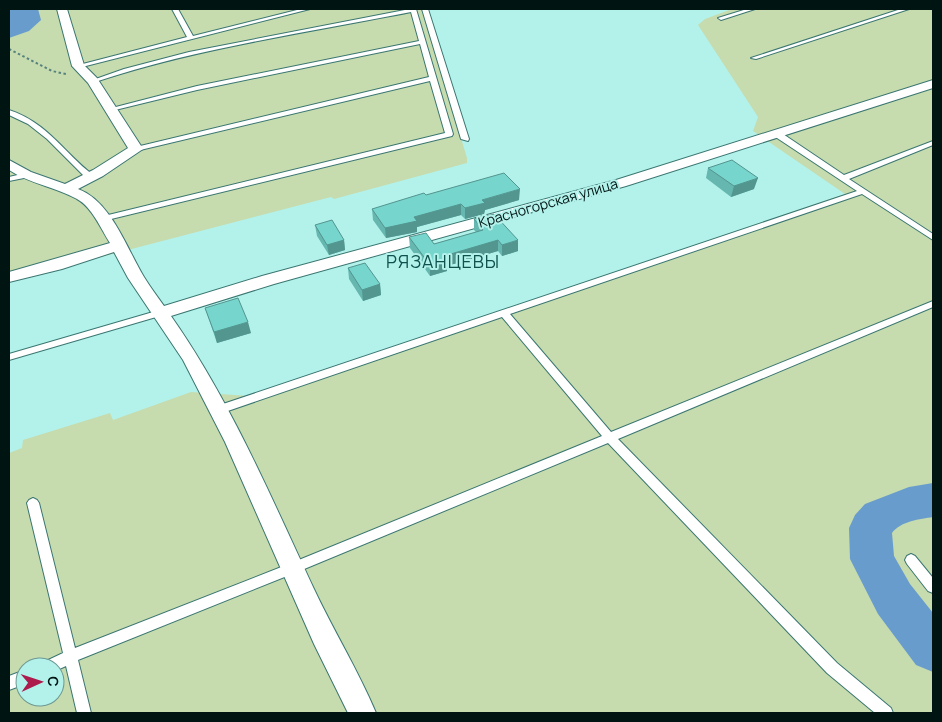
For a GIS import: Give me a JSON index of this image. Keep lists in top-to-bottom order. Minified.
{"streets":{"street":["Красногорская улица"]},"districts":["РЯЗАНЦЕВЫ"],"north":"right"}
